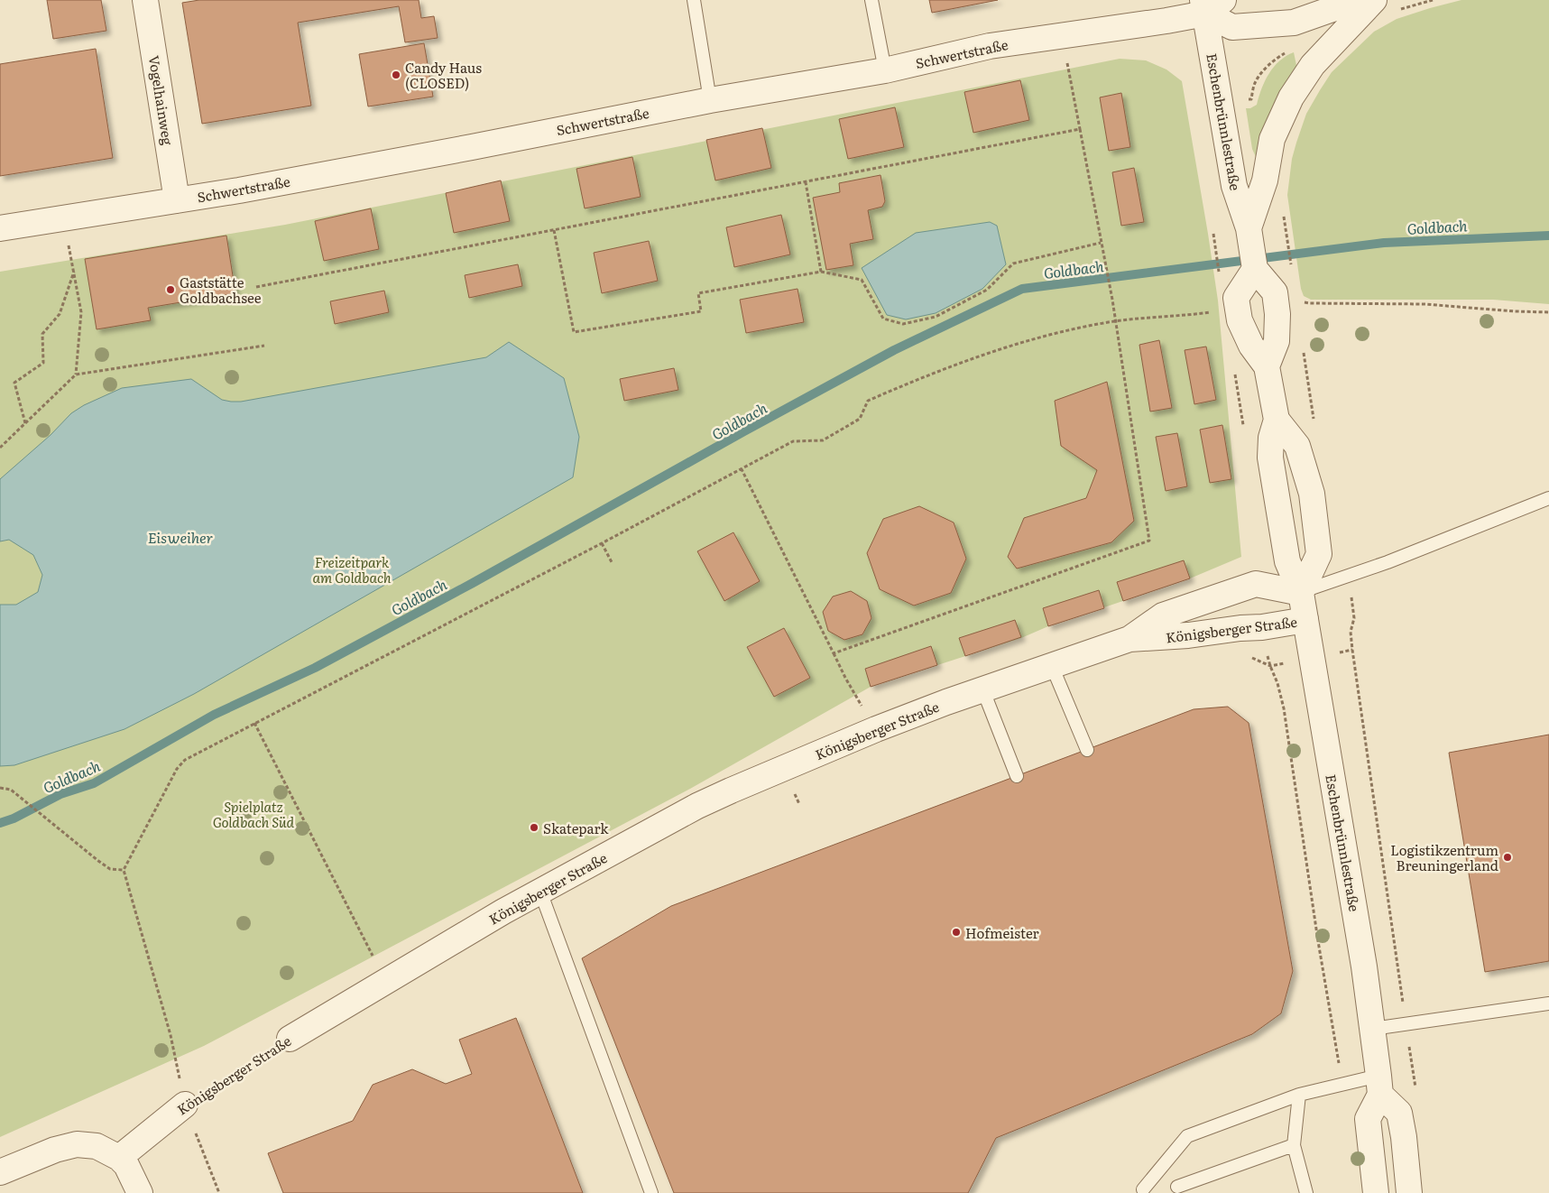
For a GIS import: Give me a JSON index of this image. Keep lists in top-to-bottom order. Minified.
{"streets":{"street":["Schwertstraße","Vogelhainweg","Eschenbrünnlestraße","Königsberger Straße"]},"crossings":[["Schwertstraße","Vogelhainweg"],["Schwertstraße","Eschenbrünnlestraße"],["Eschenbrünnlestraße","Königsberger Straße"]],"water":["Goldbach","Eisweiher"],"parks":["Freizeitpark am Goldbach","Spielplatz Goldbach Süd"],"places":["Candy Haus (CLOSED)","Gaststätte Goldbachsee","Skatepark","Logistikzentrum Breuningerland","Hofmeister"]}
